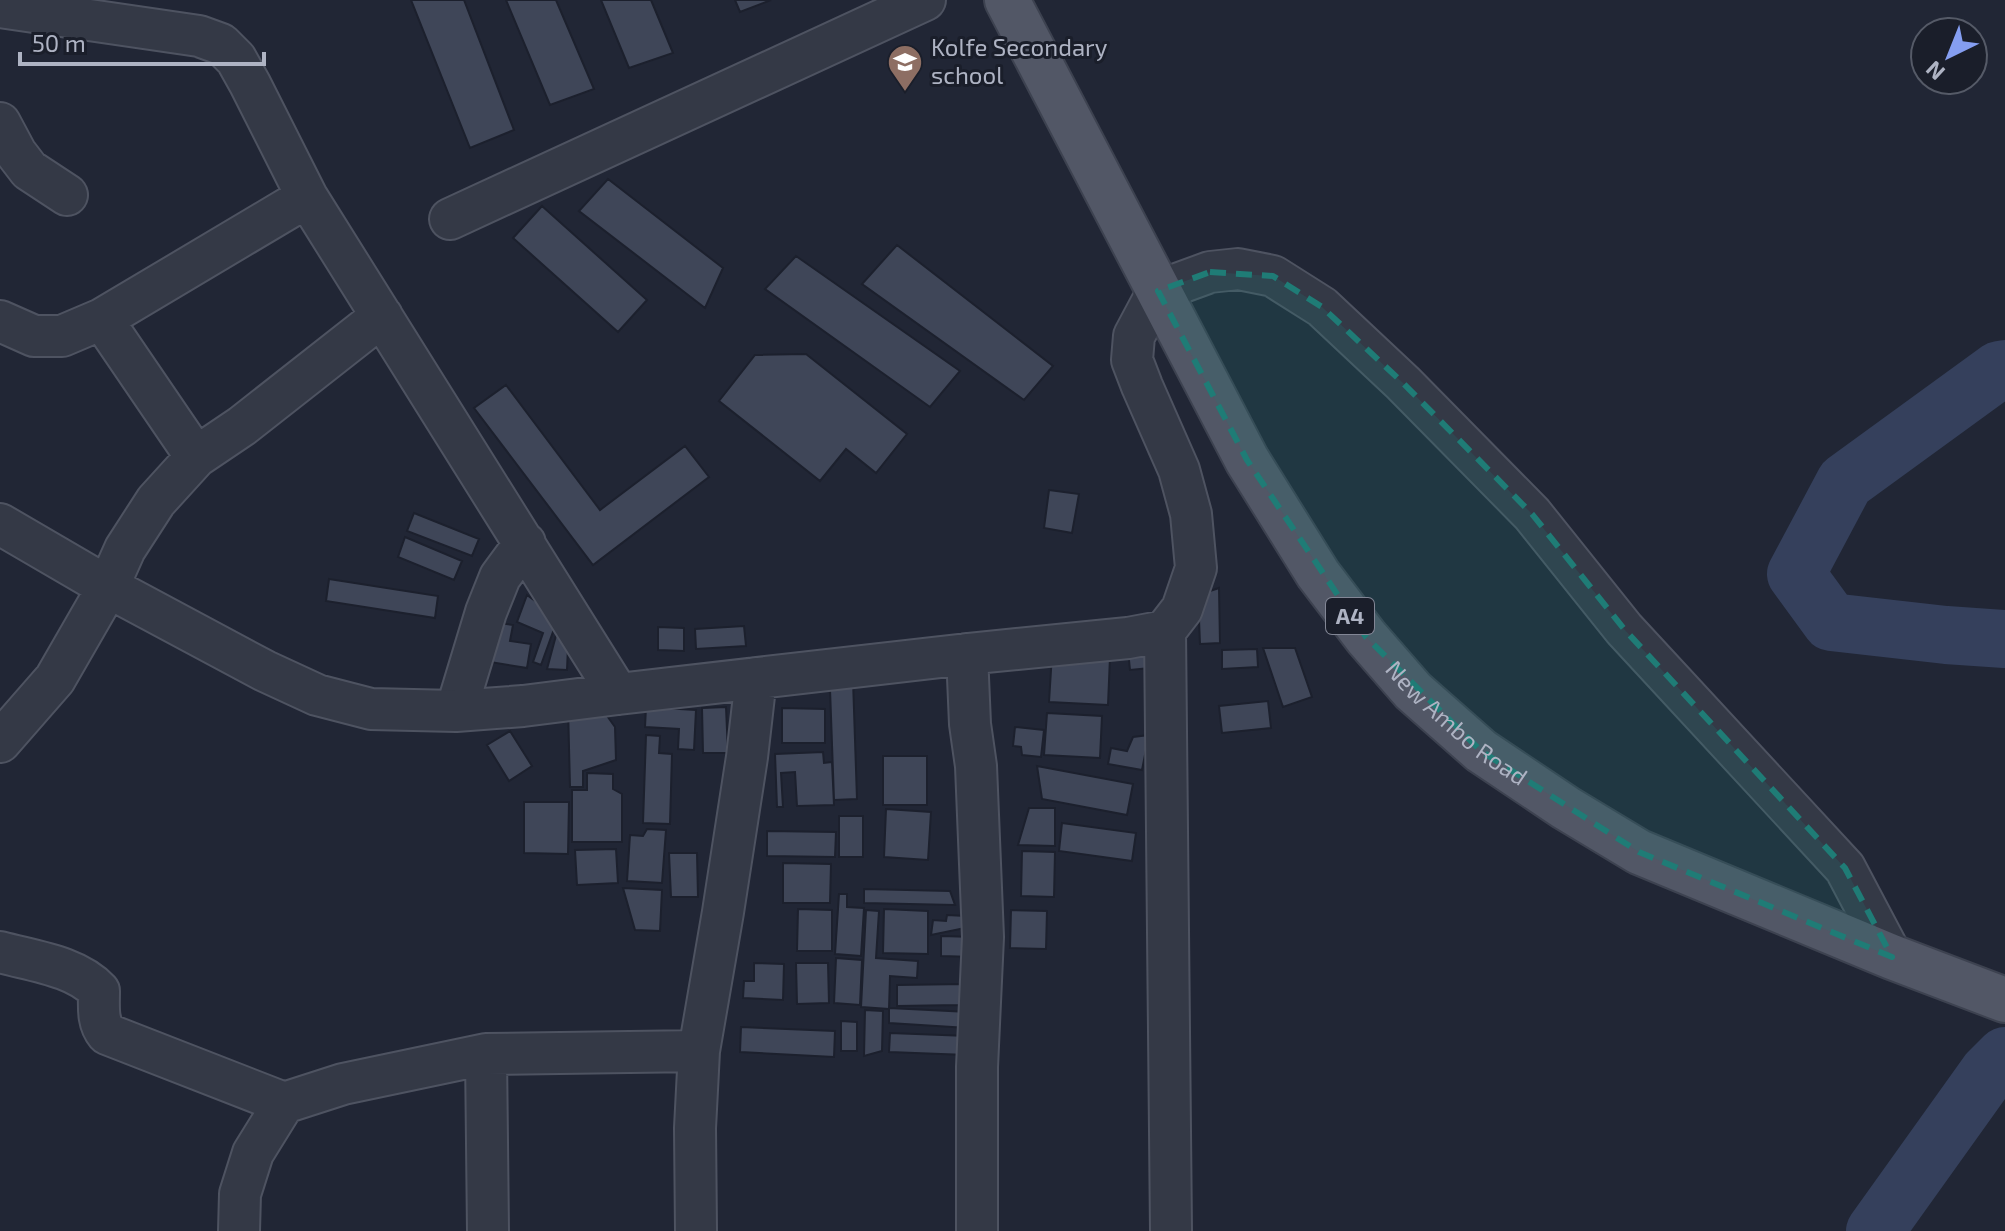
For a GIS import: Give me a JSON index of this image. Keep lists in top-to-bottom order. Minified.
{"streets":{"main road":["A4","New Ambo Road"]},"places":{"school or university":["Kolfe Secondary school"]},"scale_bar":"50 m","north":"bottom left"}
